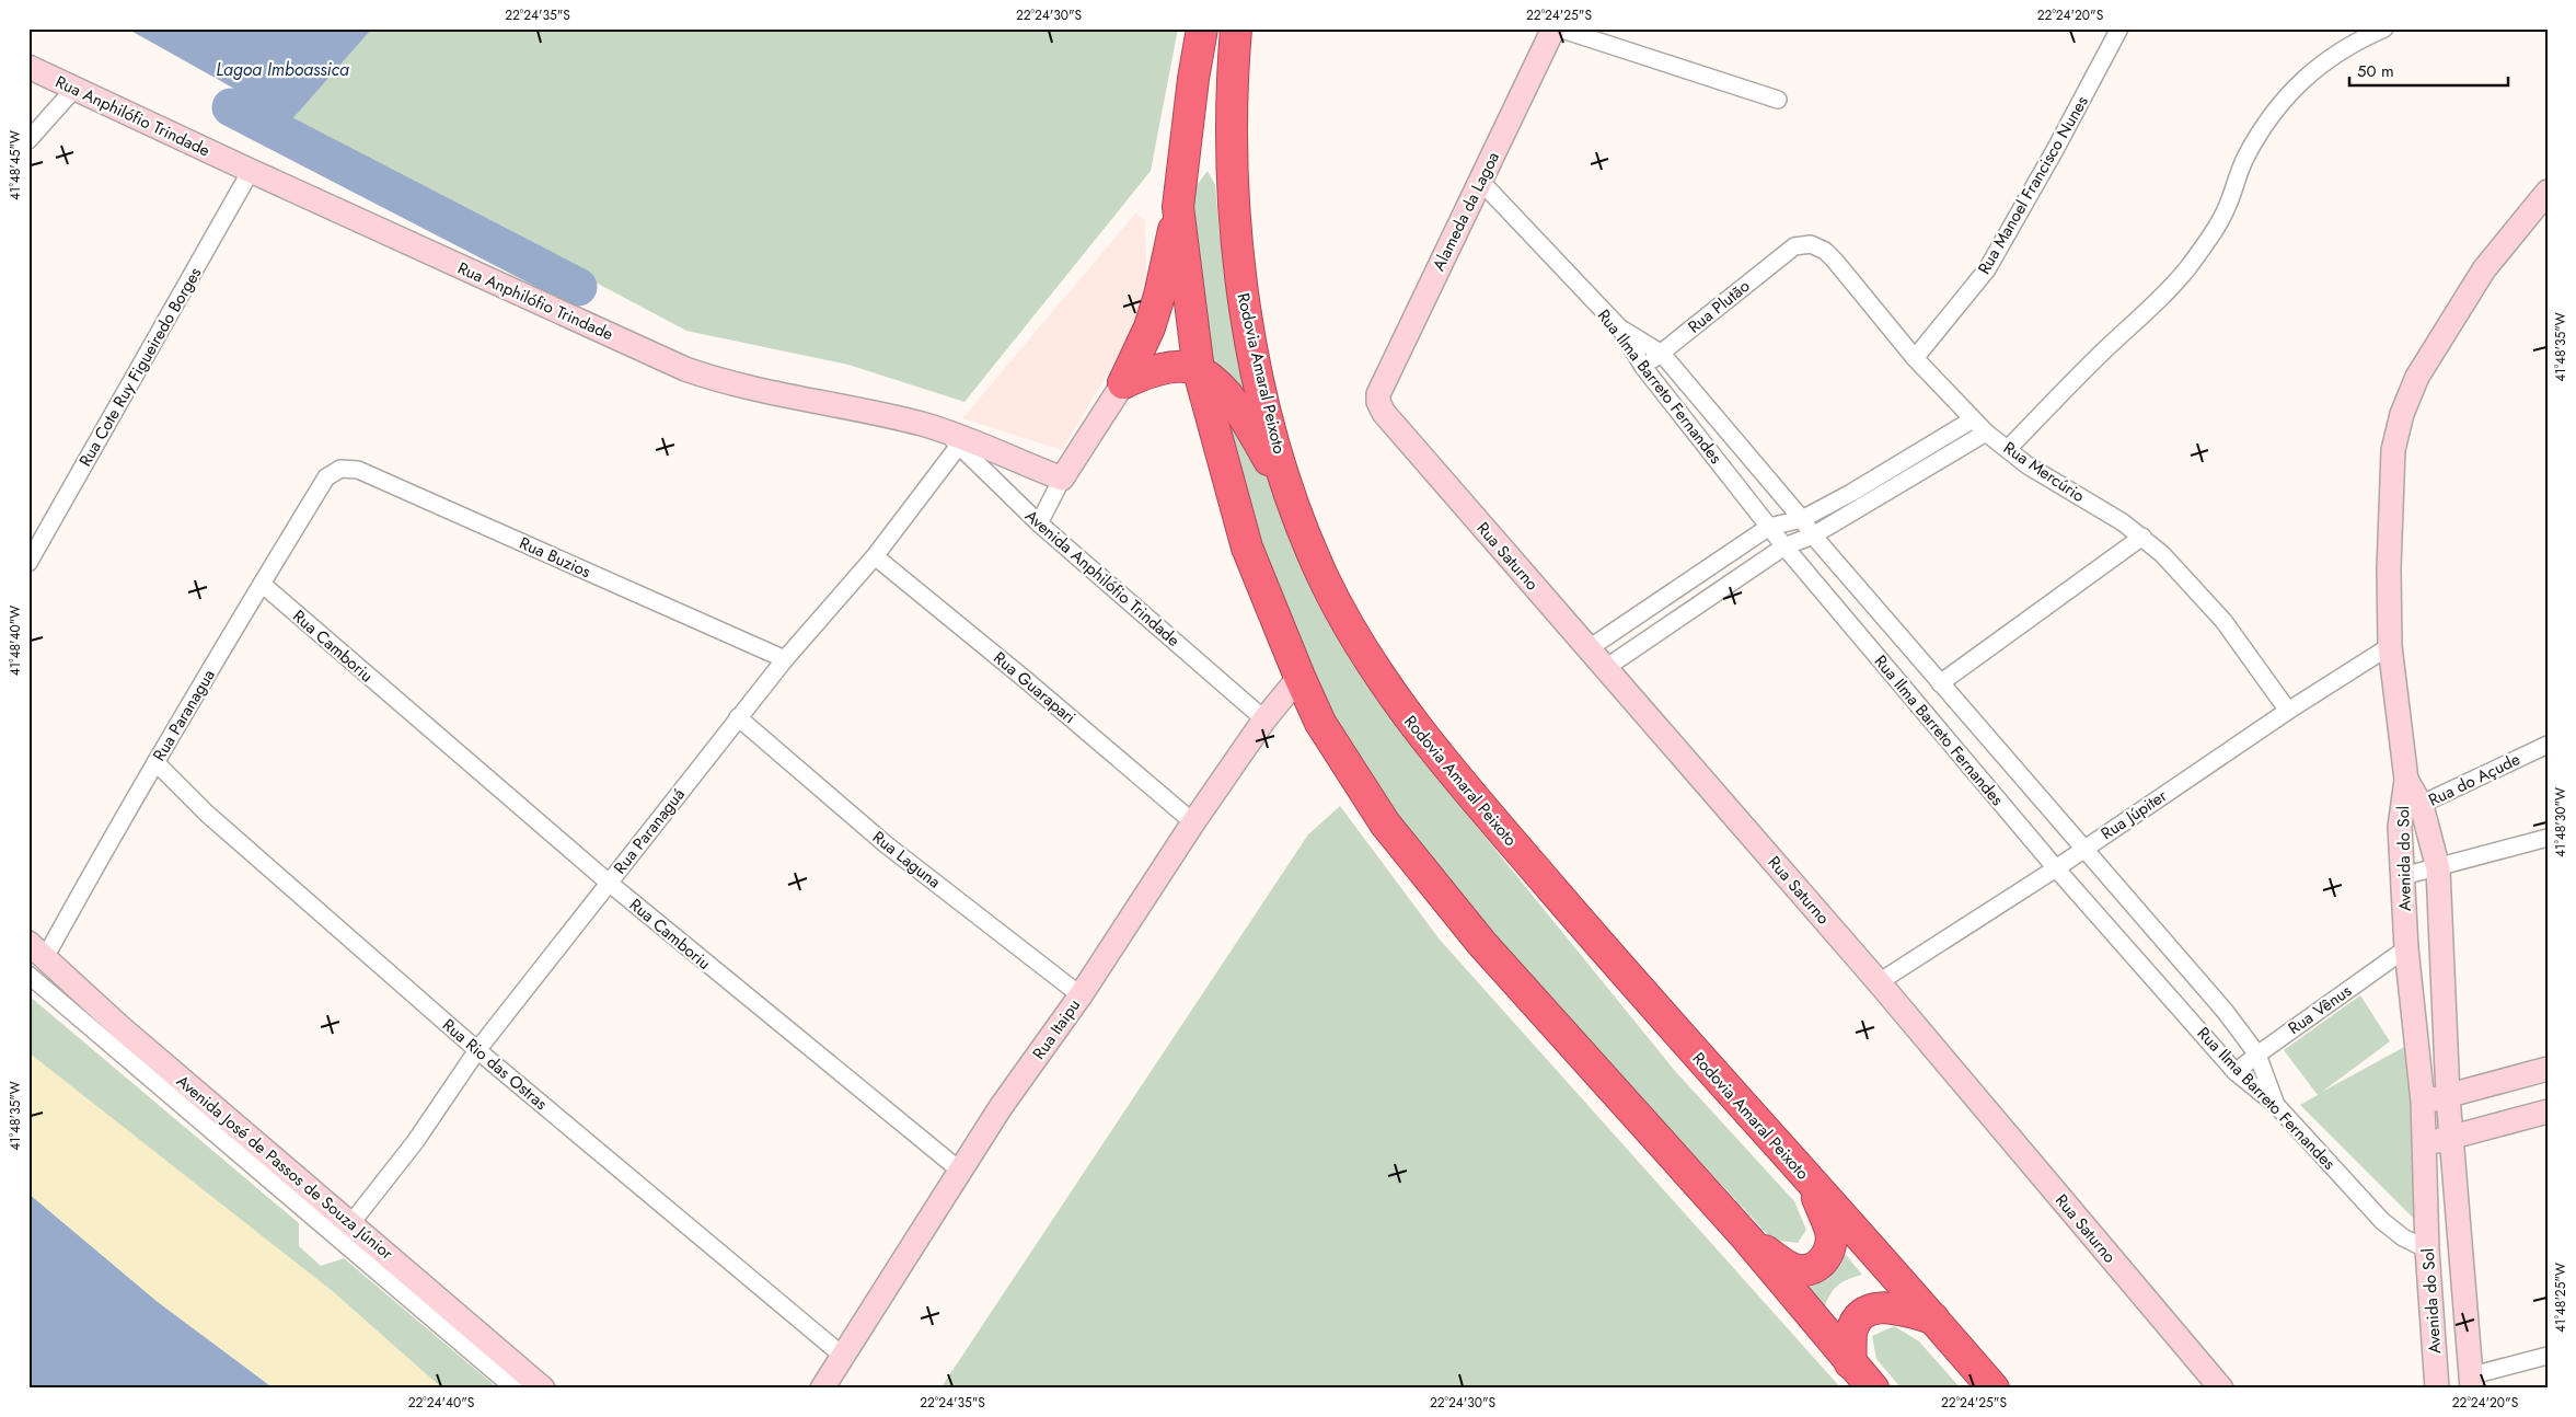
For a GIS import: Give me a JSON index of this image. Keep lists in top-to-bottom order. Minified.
{"streets":{"highway":["Rodovia Amaral Peixoto"],"street":["Rua Anphilófio Trindade","Rua Manoel Francisco Nunes","Alameda da Lagoa","Rua Plutão","Rua Cote Ruy Figueiredo Borges","Rua Ilma Barreto Fernandes","Rua Mercúrio","Rua Saturno","Rua Buzios","Avenida Anphilófio Trindade","Rua Camboriu","Rua Guarapari","Rua Paranagua","Rua do Açude","Rua Júpiter","Rua Paranaguá","Avenida do Sol","Rua Laguna","Rua Vênus","Rua Itaipu","Rua Rio das Ostras","Avenida José de Passos de Souza Júnior"]},"crossings":[["Rua Anphilófio Trindade","Rua Cote Ruy Figueiredo Borges"],["Rua Anphilófio Trindade","Avenida Anphilófio Trindade"],["Rua Anphilófio Trindade","Rua Paranaguá"],["Rua Manoel Francisco Nunes","Rua Mercúrio"],["Alameda da Lagoa","Rua Ilma Barreto Fernandes"],["Alameda da Lagoa","Rua Saturno"],["Rua Plutão","Rua Ilma Barreto Fernandes"],["Rua Plutão","Rua Mercúrio"],["Rua Ilma Barreto Fernandes","Rua Júpiter"],["Rua Ilma Barreto Fernandes","Avenida do Sol"],["Rua Ilma Barreto Fernandes","Rua Vênus"],["Rua Mercúrio","Rua Júpiter"],["Rua Saturno","Rua Júpiter"],["Rua Buzios","Rua Paranagua"],["Rua Buzios","Rua Paranaguá"],["Avenida Anphilófio Trindade","Rua Paranaguá"],["Avenida Anphilófio Trindade","Rua Itaipu"],["Rua Camboriu","Rua Paranagua"],["Rua Camboriu","Rua Paranaguá"],["Rua Camboriu","Rua Itaipu"],["Rua Guarapari","Rua Paranaguá"],["Rua Guarapari","Rua Itaipu"],["Rua Paranagua","Rua Rio das Ostras"],["Rua Paranagua","Avenida José de Passos de Souza Júnior"],["Rua do Açude","Avenida do Sol"],["Rua Júpiter","Avenida do Sol"],["Rua Paranaguá","Rua Laguna"],["Rua Paranaguá","Rua Rio das Ostras"],["Rua Paranaguá","Avenida José de Passos de Souza Júnior"],["Avenida do Sol","Rua Vênus"],["Rua Laguna","Rua Itaipu"],["Rua Itaipu","Rua Rio das Ostras"]],"water":["Lagoa Imboassica"],"scale_bar":"50 m","coordinates":["22°24'35\"S","22°24'30\"S","22°24'25\"S","22°24'20\"S","41°48'45\"W","41°48'35\"W","41°48'40\"W","41°48'30\"W","41°48'25\"W","22°24'40\"S"]}
